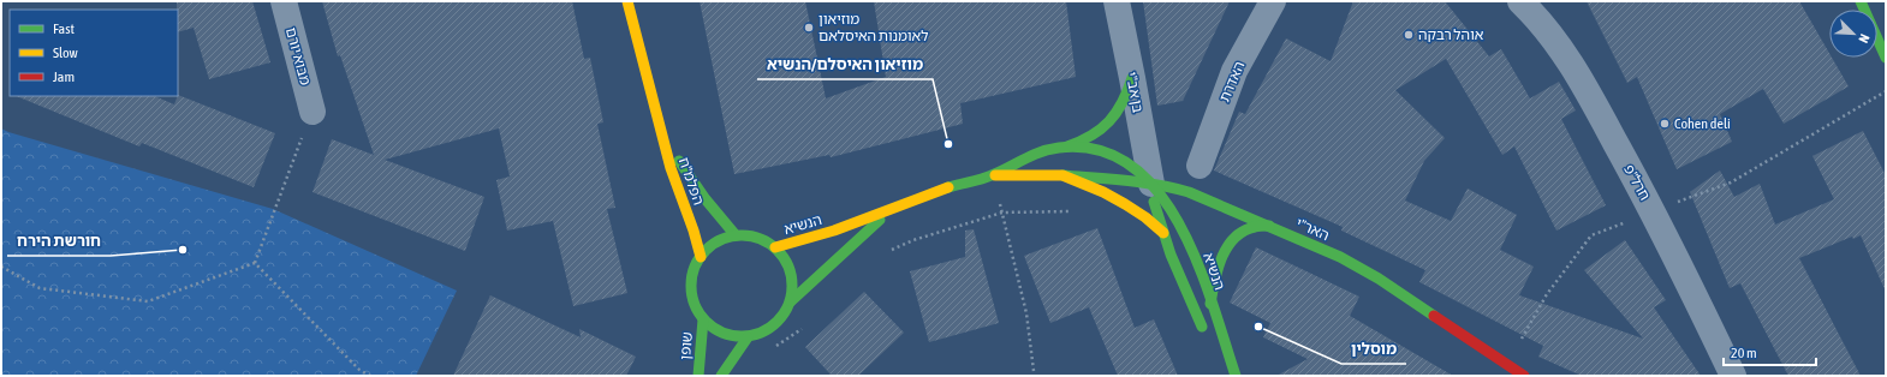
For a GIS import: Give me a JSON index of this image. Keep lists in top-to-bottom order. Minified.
{"streets":{"street":["מבוא יורם","האדרת","בן אב\"י","הפלמ\"ח","חרל\"פ","הנשיא","האר\"י","שופן"]},"crossings":[["בן אב\"י","הנשיא"],["בן אב\"י","האר\"י"],["הפלמ\"ח","הנשיא"],["הפלמ\"ח","שופן"],["הנשיא","האר\"י"],["הנשיא","שופן"]],"places":["מוזיאון לאומנות האיסלאם","אוהל רבקה","Cohen deli","מוזיאון האיסלם/הנשיא","חורשת הירח","מוסלין"],"legend":["Fast","Slow","Jam"],"scale_bar":"20 m","north":"bottom right"}
